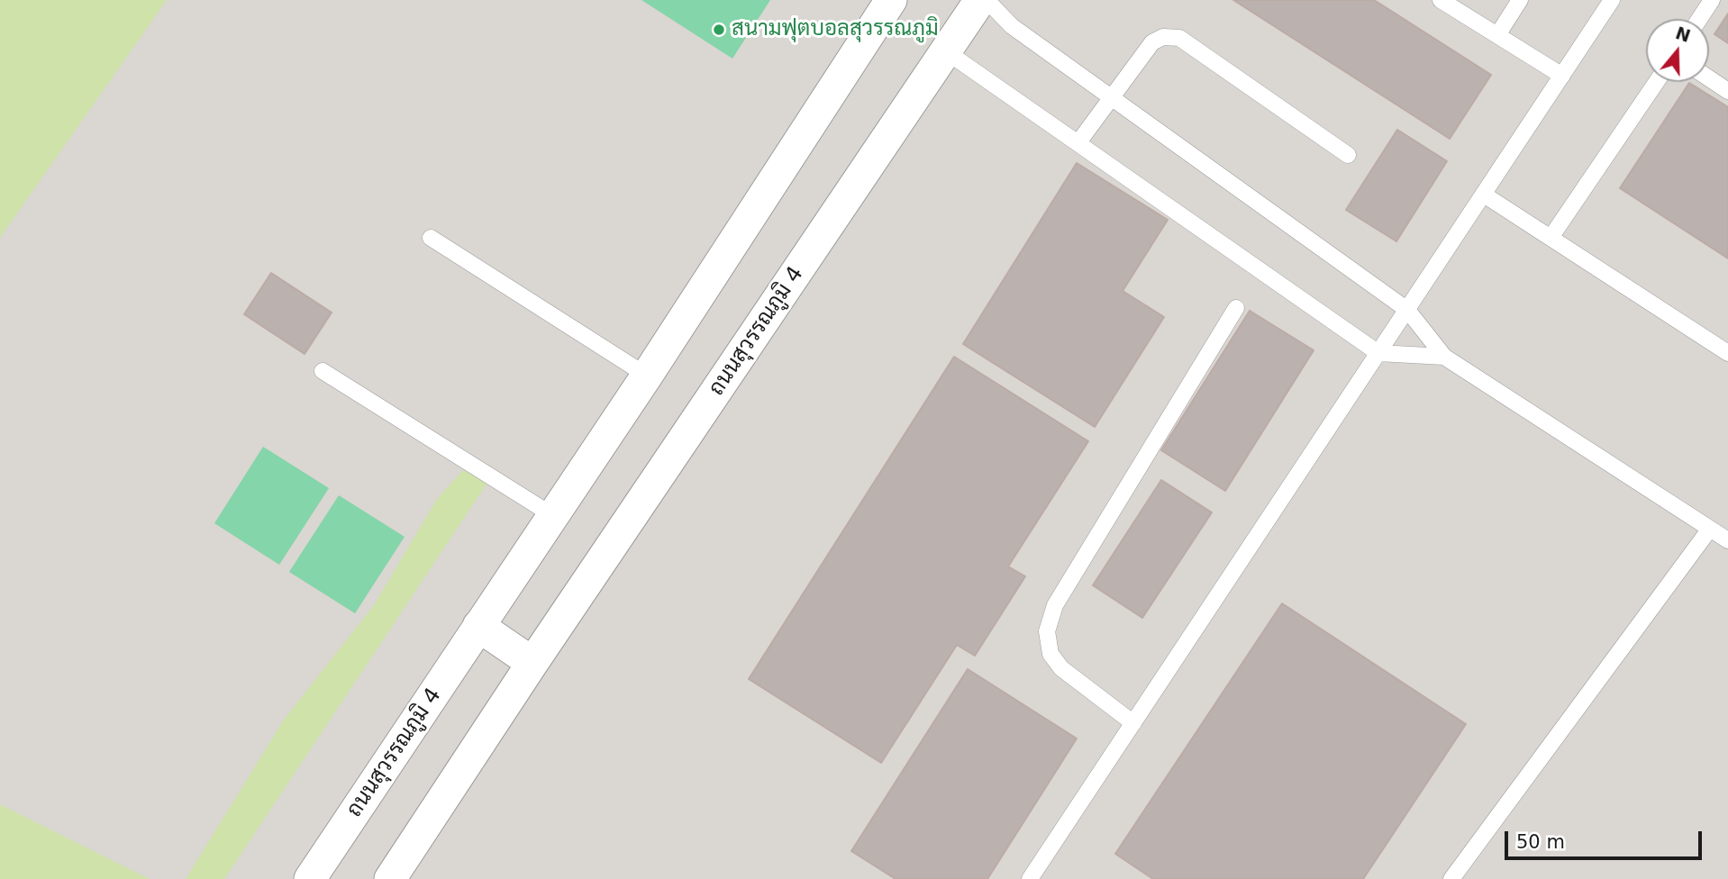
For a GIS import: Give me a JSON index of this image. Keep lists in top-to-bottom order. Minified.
{"streets":{"street":["ถนนสุวรรณภูมิ 4"]},"places":["สนามฟุตบอลสุวรรณภูมิ"],"scale_bar":"50 m","north":"top"}
